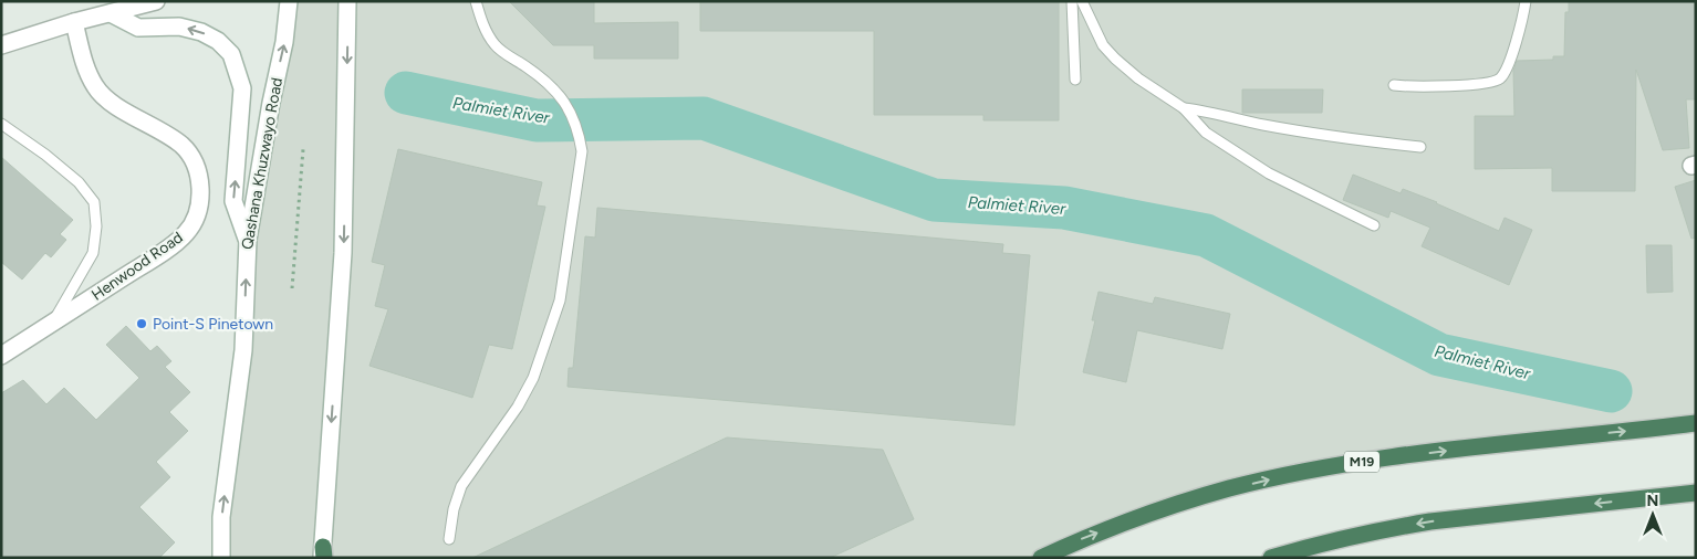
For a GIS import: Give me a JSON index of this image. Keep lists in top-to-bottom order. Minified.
{"streets":{"highway":["M19"],"main road":["Qashana Khuzwayo Road","Henwood Road"]},"water":["Palmiet River"],"places":["Point-S Pinetown"],"north":"top"}
